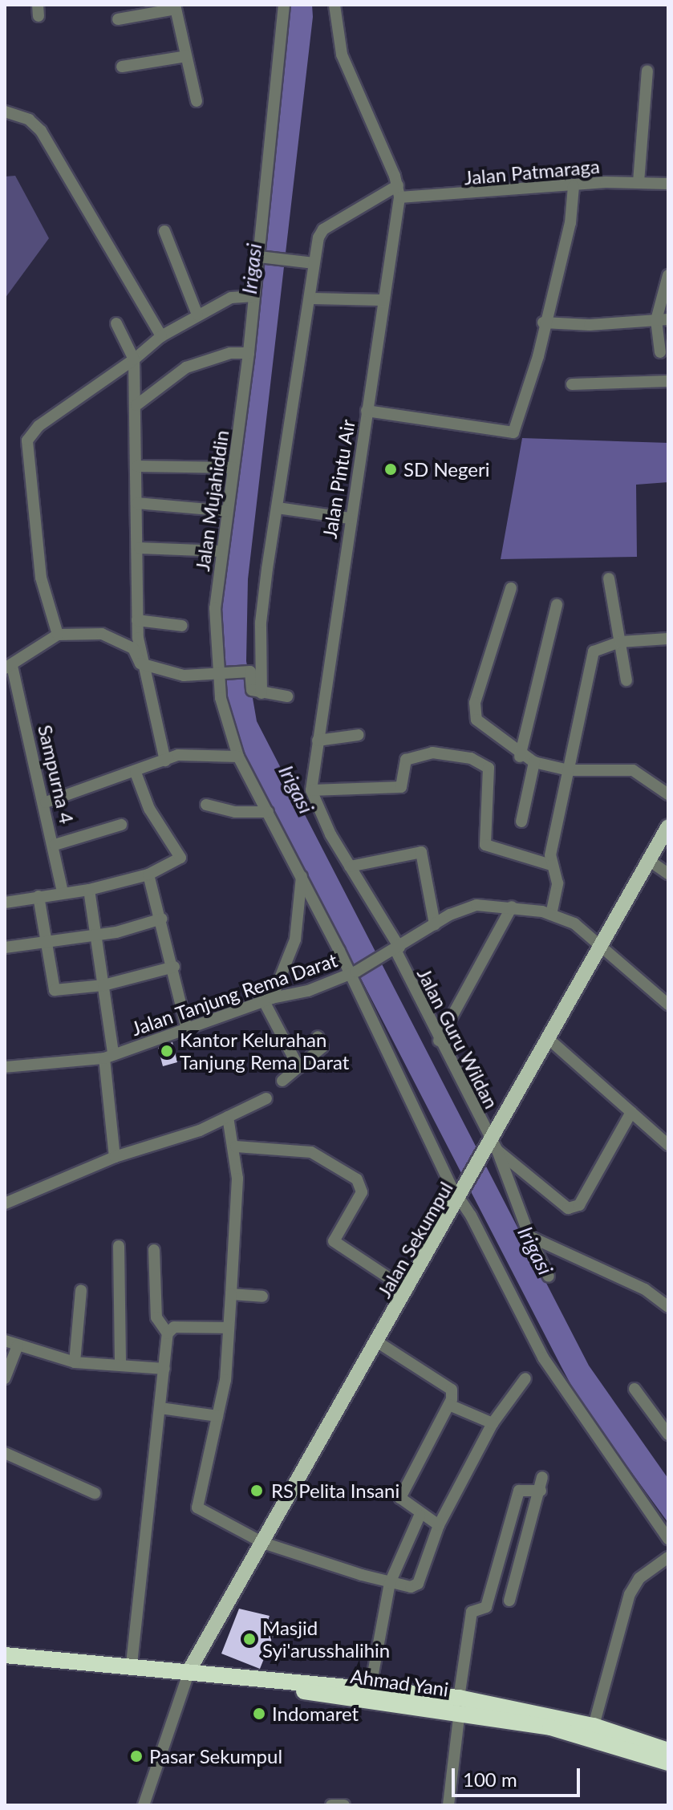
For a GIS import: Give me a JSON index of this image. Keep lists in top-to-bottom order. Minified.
{"streets":{"highway":["Ahmad Yani"],"main road":["Jalan Sekumpul"],"street":["Jalan Patmaraga","Jalan Pintu Air","Jalan Mujahiddin","Sampurna 4","Jalan Tanjung Rema Darat","Jalan Guru Wildan"]},"crossings":[["Jalan Patmaraga","Jalan Pintu Air"],["Jalan Mujahiddin","Jalan Tanjung Rema Darat"],["Jalan Mujahiddin","Jalan Sekumpul"],["Jalan Tanjung Rema Darat","Jalan Guru Wildan"],["Jalan Tanjung Rema Darat","Jalan Sekumpul"],["Jalan Guru Wildan","Jalan Sekumpul"],["Jalan Sekumpul","Ahmad Yani"]],"water":["Irigasi"],"places":["SD Negeri","Kantor Kelurahan Tanjung Rema Darat","RS Pelita Insani","Masjid Syi'arusshalihin","Indomaret","Pasar Sekumpul"],"scale_bar":"100 m"}
